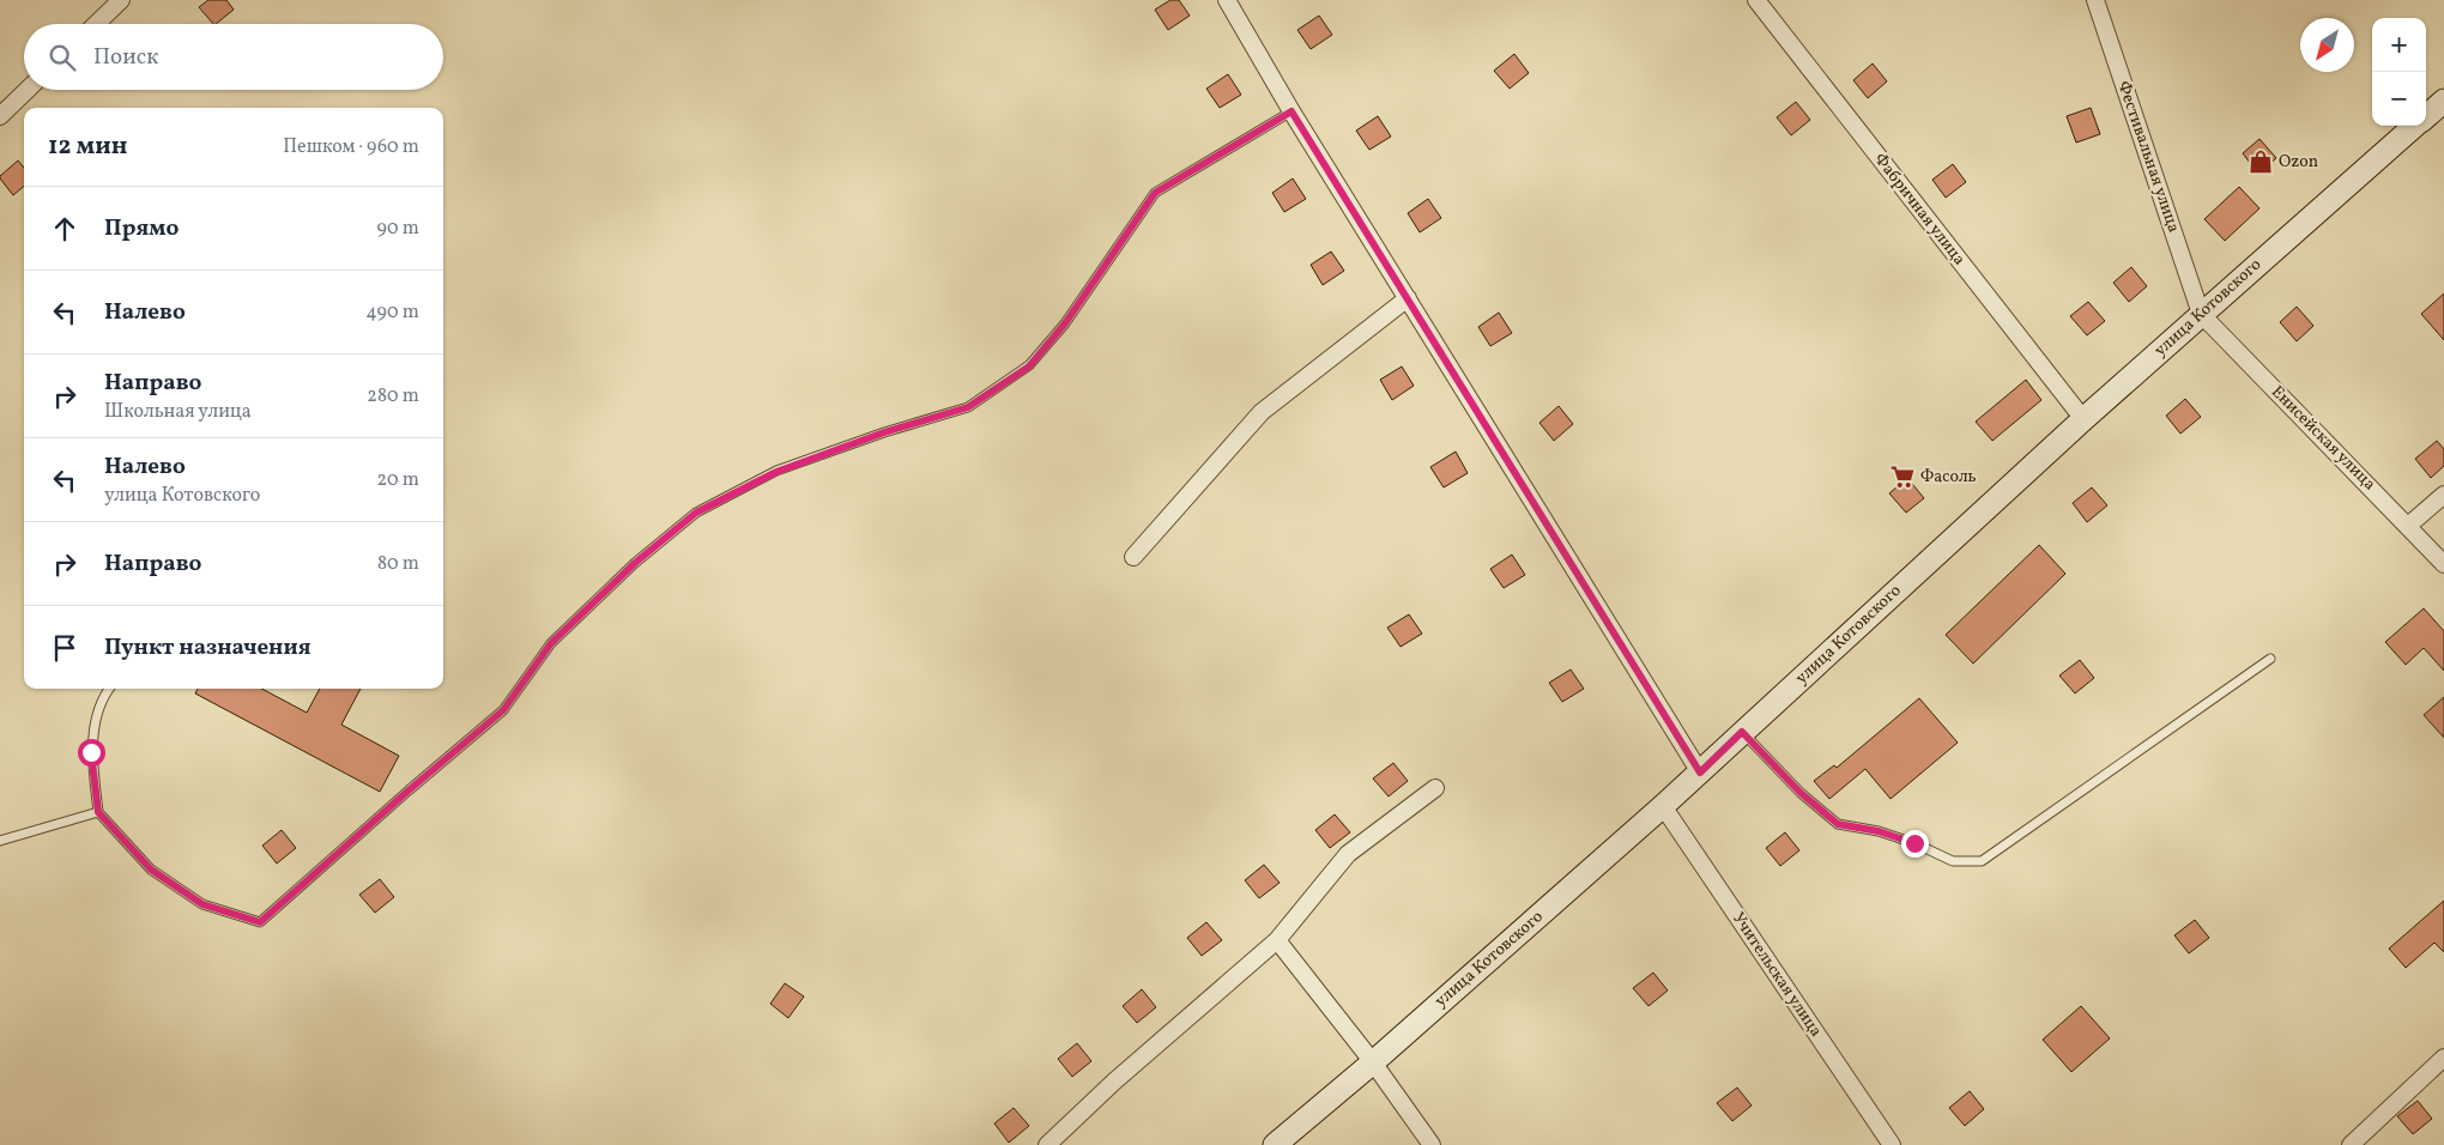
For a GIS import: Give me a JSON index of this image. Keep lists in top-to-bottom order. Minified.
{"streets":{"main road":["улица Котовского"],"street":["Фестивальная улица","Фабричная улица","Енисейская улица","Учительская улица"]},"crossings":[["Фестивальная улица","улица Котовского"],["Фестивальная улица","Енисейская улица"],["Фабричная улица","улица Котовского"],["улица Котовского","Енисейская улица"],["улица Котовского","Учительская улица"]],"places":{"shop":["Ozon"],"supermarket":["Фасоль"]},"north":"bottom left","page":{"map_buttons":["+","−"],"search":"Поиск","heading":["12 мин","Пешком · 960 m"],"list":[["Прямо","90 m"],["Налево","490 m"],["Направо","Школьная улица","280 m"],["Налево","улица Котовского","20 m"],["Направо","80 m"],"Пункт назначения"]}}
